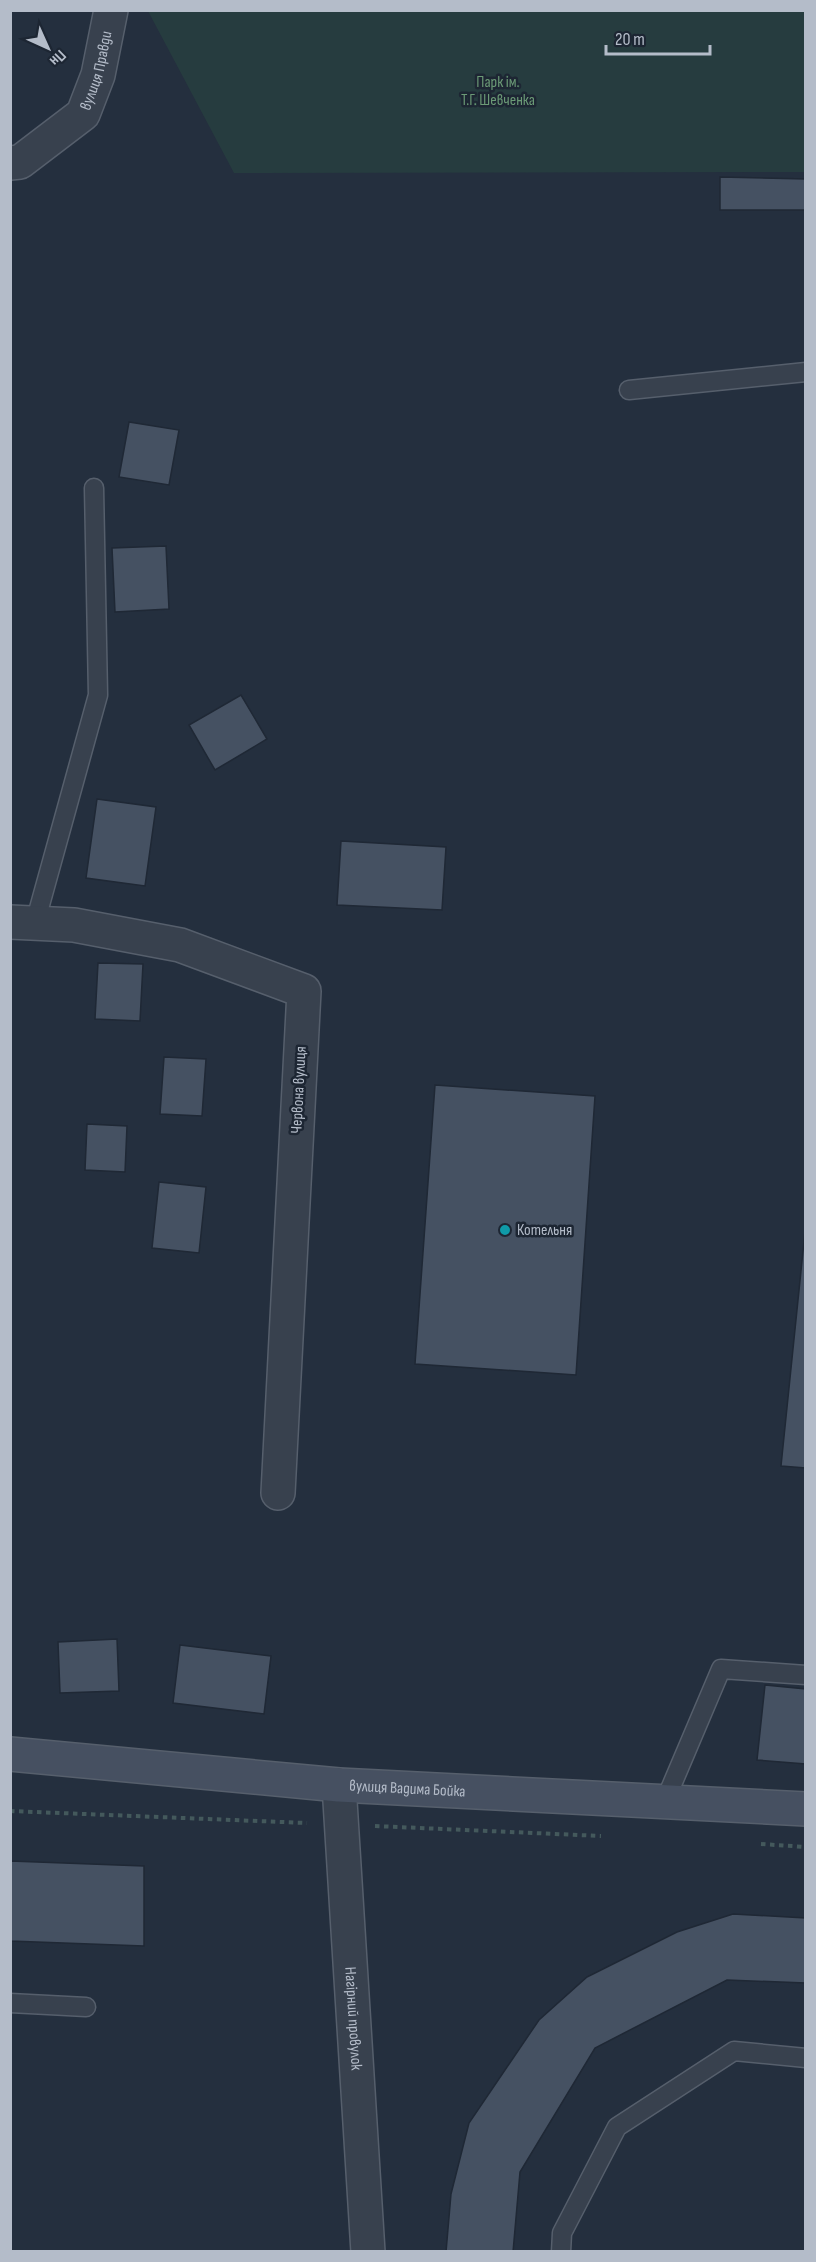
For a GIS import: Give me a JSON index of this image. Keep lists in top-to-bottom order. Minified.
{"streets":{"street":["вулиця Правди","Червона вулиця","вулиця Вадима Бойка","Нагірний провулок"]},"crossings":[["вулиця Вадима Бойка","Нагірний провулок"]],"parks":["Парк ім. Т.Г. Шевченка"],"places":["Котельня"],"scale_bar":"20 m","north":"bottom right"}
